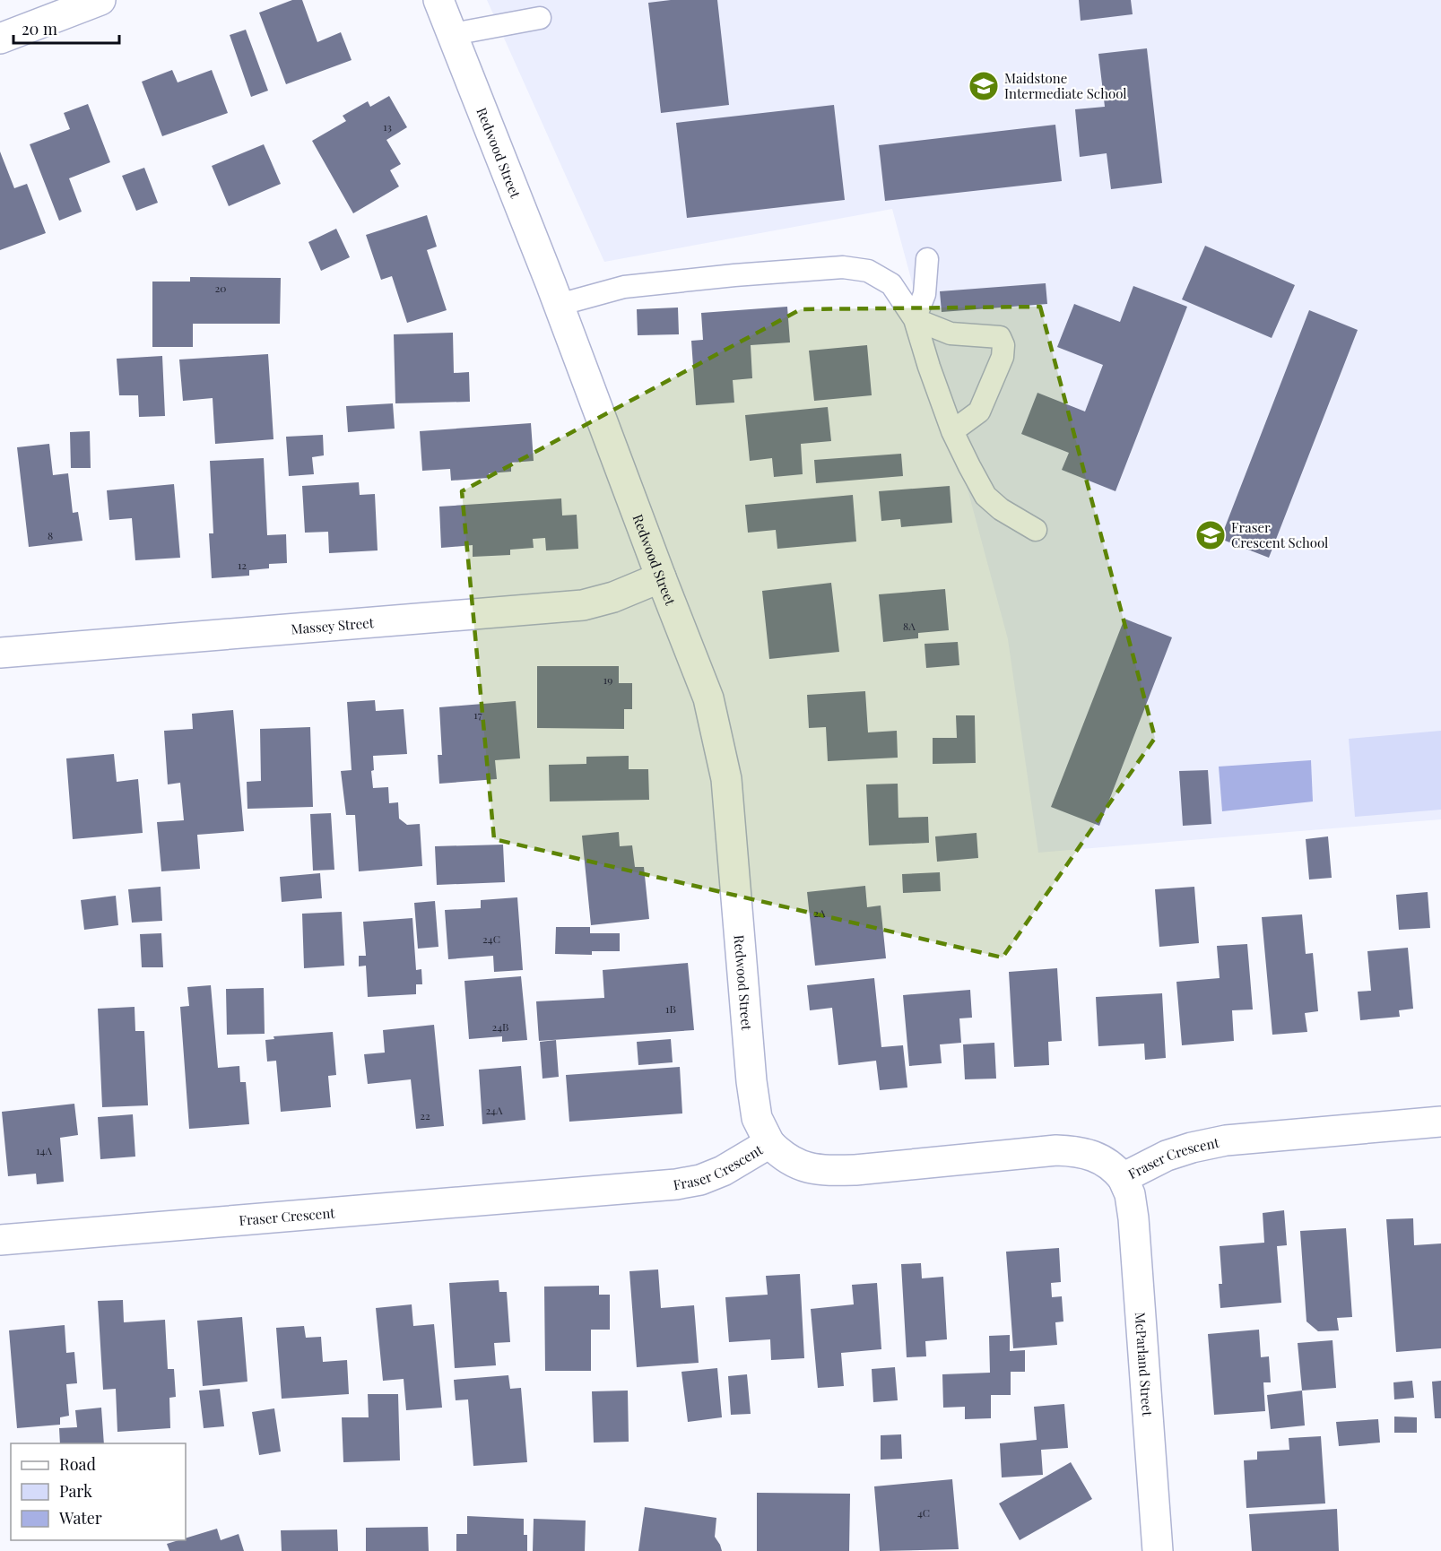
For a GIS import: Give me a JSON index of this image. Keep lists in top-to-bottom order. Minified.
{"streets":{"street":["Redwood Street","Massey Street","Fraser Crescent","McParland Street"]},"crossings":[["Redwood Street","Massey Street"],["Redwood Street","Fraser Crescent"],["Fraser Crescent","McParland Street"]],"places":{"school or university":["Maidstone Intermediate School","Fraser Crescent School"]},"house_numbers":["13","20","8","12","8A","19","17","2A","24C","1B","24B","24A","22","14A","4C"],"legend":["Road","Park","Water"],"scale_bar":"20 m"}
